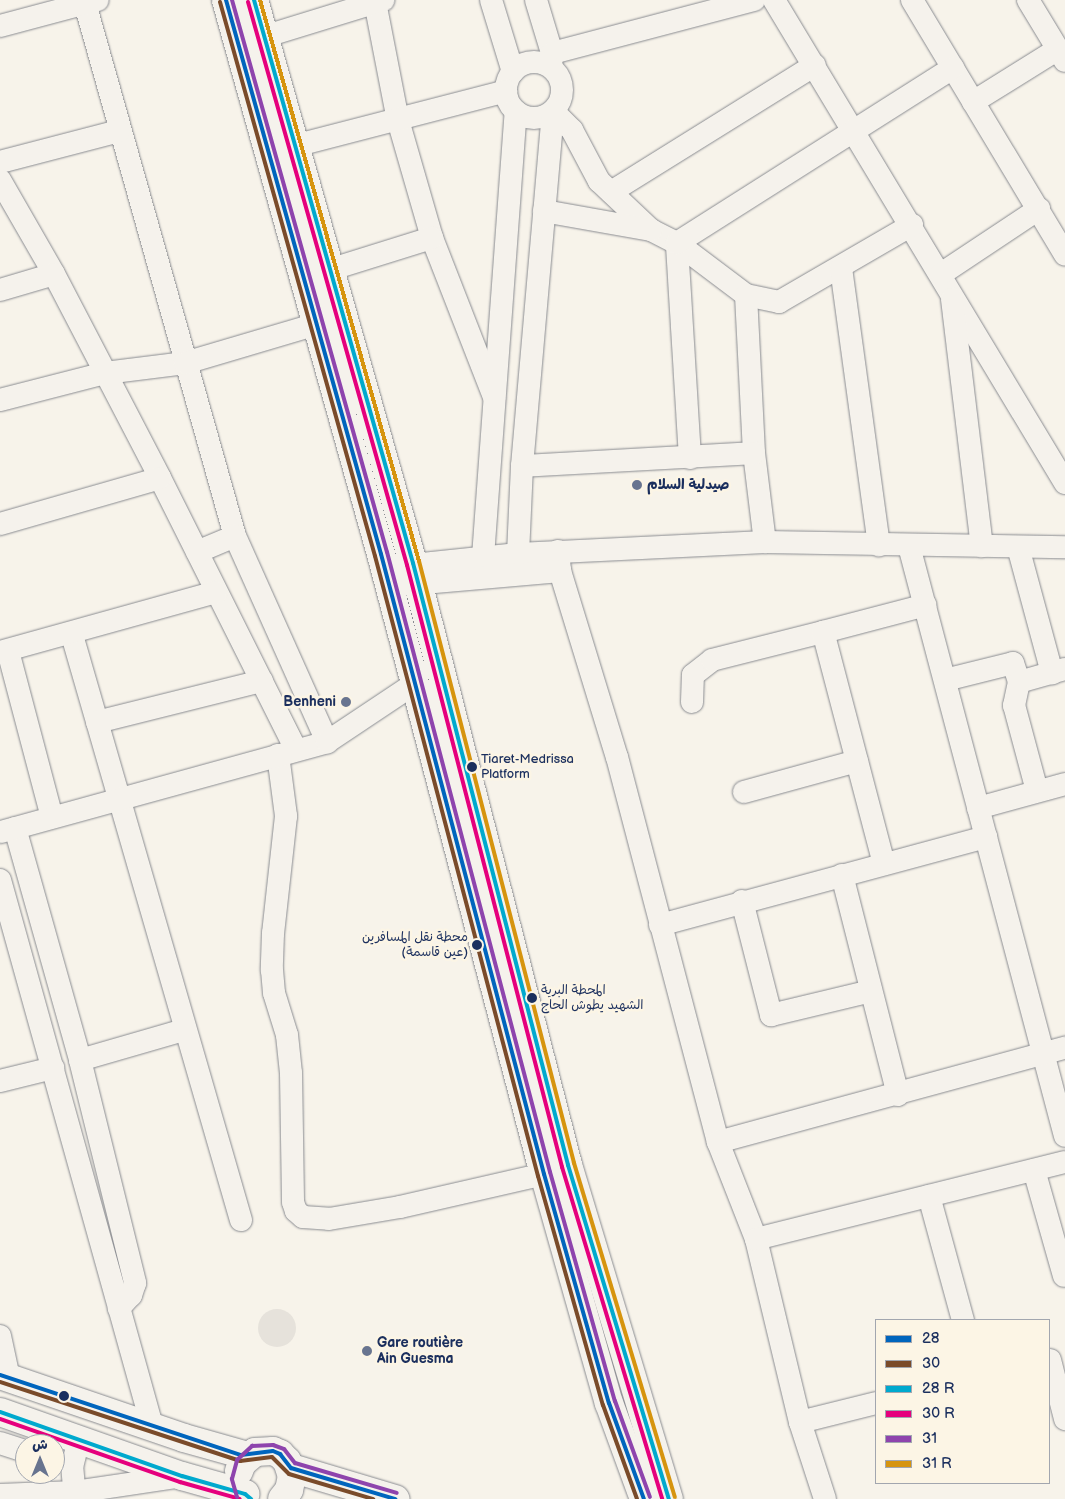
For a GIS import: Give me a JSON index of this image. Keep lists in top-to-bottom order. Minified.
{"places":["صيدلية السلام","Benheni","Tiaret-Medrissa Platform","محطة نقل المسافرين (عين قاسمة)","المحطة البرية الشهيد يطوش الحاج","Gare routière Ain Guesma"],"lines":["transit line 28","transit line 31","transit line 30"],"legend":["28","30","28 R","30 R","31","31 R"],"north":"top"}
